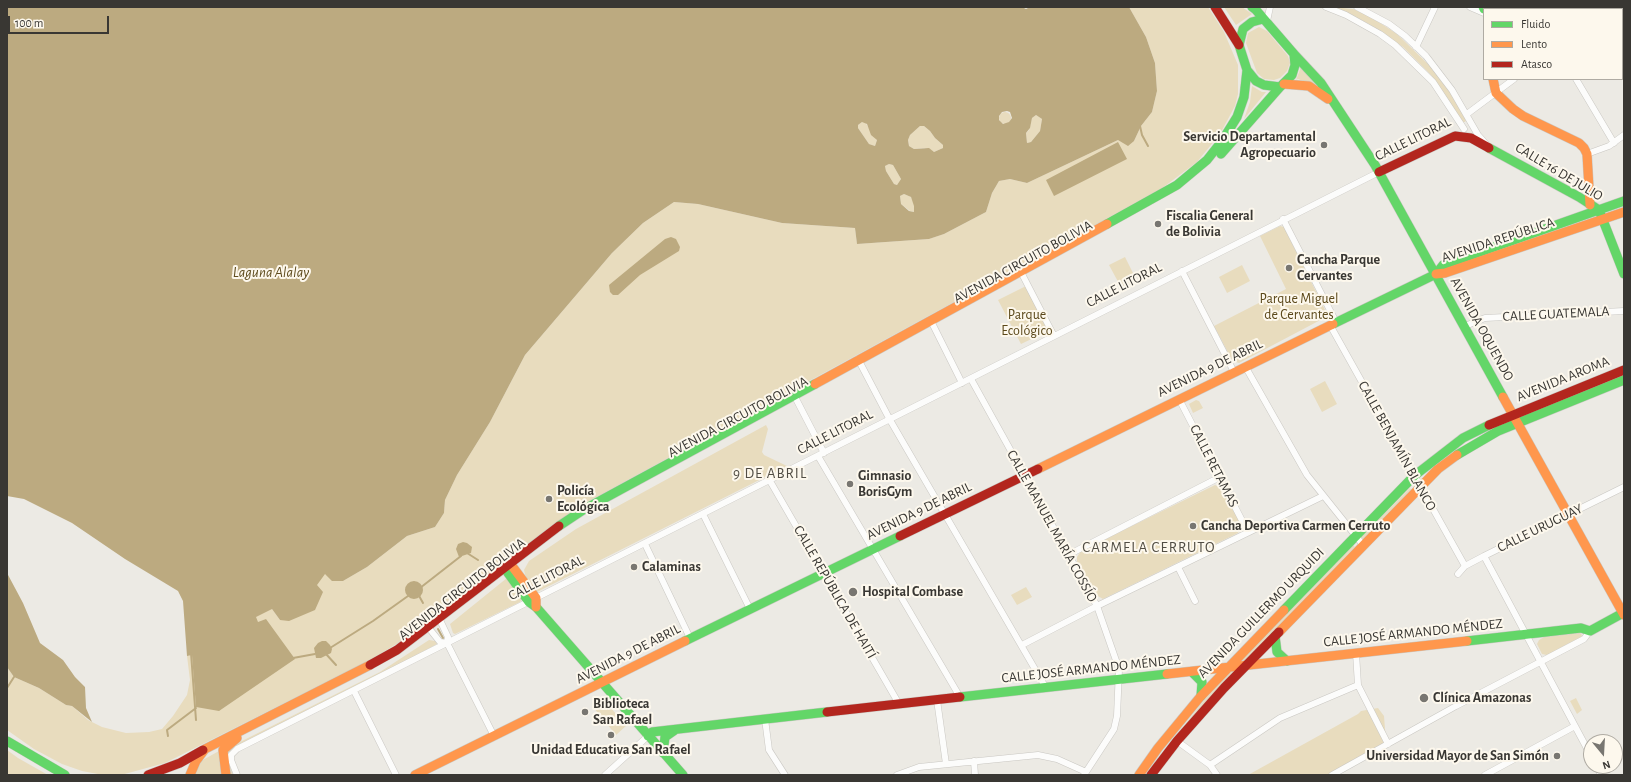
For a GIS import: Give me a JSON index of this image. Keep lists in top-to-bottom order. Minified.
{"streets":{"main road":["CALLE LITORAL","CALLE 16 DE JULIO","AVENIDA REPÚBLICA","AVENIDA CIRCUITO BOLIVIA","AVENIDA OQUENDO","AVENIDA 9 DE ABRIL","AVENIDA AROMA","AVENIDA GUILLERMO URQUIDI","CALLE JOSÉ ARMANDO MÉNDEZ"],"street":["CALLE GUATEMALA","CALLE BENJAMÍN BLANCO","CALLE RETAMAS","CALLE MANUEL MARÍA COSSÍO","CALLE URUGUAY","CALLE REPÚBLICA DE HAITÍ"]},"crossings":[["CALLE LITORAL","CALLE 16 DE JULIO"],["CALLE LITORAL","AVENIDA OQUENDO"],["CALLE LITORAL","CALLE BENJAMÍN BLANCO"],["CALLE LITORAL","CALLE MANUEL MARÍA COSSÍO"],["CALLE LITORAL","CALLE REPÚBLICA DE HAITÍ"],["CALLE 16 DE JULIO","AVENIDA REPÚBLICA"],["AVENIDA REPÚBLICA","AVENIDA OQUENDO"],["AVENIDA REPÚBLICA","AVENIDA 9 DE ABRIL"],["AVENIDA CIRCUITO BOLIVIA","AVENIDA OQUENDO"],["CALLE GUATEMALA","AVENIDA OQUENDO"],["AVENIDA OQUENDO","AVENIDA 9 DE ABRIL"],["AVENIDA OQUENDO","AVENIDA AROMA"],["AVENIDA OQUENDO","CALLE URUGUAY"],["AVENIDA OQUENDO","AVENIDA GUILLERMO URQUIDI"],["AVENIDA 9 DE ABRIL","CALLE BENJAMÍN BLANCO"],["AVENIDA 9 DE ABRIL","CALLE RETAMAS"],["AVENIDA 9 DE ABRIL","CALLE MANUEL MARÍA COSSÍO"],["AVENIDA 9 DE ABRIL","CALLE REPÚBLICA DE HAITÍ"],["AVENIDA AROMA","AVENIDA GUILLERMO URQUIDI"],["CALLE BENJAMÍN BLANCO","CALLE URUGUAY"],["CALLE BENJAMÍN BLANCO","AVENIDA GUILLERMO URQUIDI"],["CALLE MANUEL MARÍA COSSÍO","CALLE JOSÉ ARMANDO MÉNDEZ"],["CALLE REPÚBLICA DE HAITÍ","CALLE JOSÉ ARMANDO MÉNDEZ"],["AVENIDA GUILLERMO URQUIDI","CALLE JOSÉ ARMANDO MÉNDEZ"]],"districts":["9 DE ABRIL","CARMELA CERRUTO"],"water":["Laguna Alalay"],"parks":["Parque Miguel de Cervantes","Parque Ecológico"],"places":["Servicio Departamental Agropecuario","Fiscalia General de Bolivia","Cancha Parque Cervantes","Gimnasio BorisGym","Policía Ecológica","Cancha Deportiva Carmen Cerruto","Calaminas","Hospital Combase","Clínica Amazonas","Biblioteca San Rafael","Unidad Educativa San Rafael","Universidad Mayor de San Simón"],"legend":["Fluido","Lento","Atasco"],"scale_bar":"100 m","north":"bottom"}
